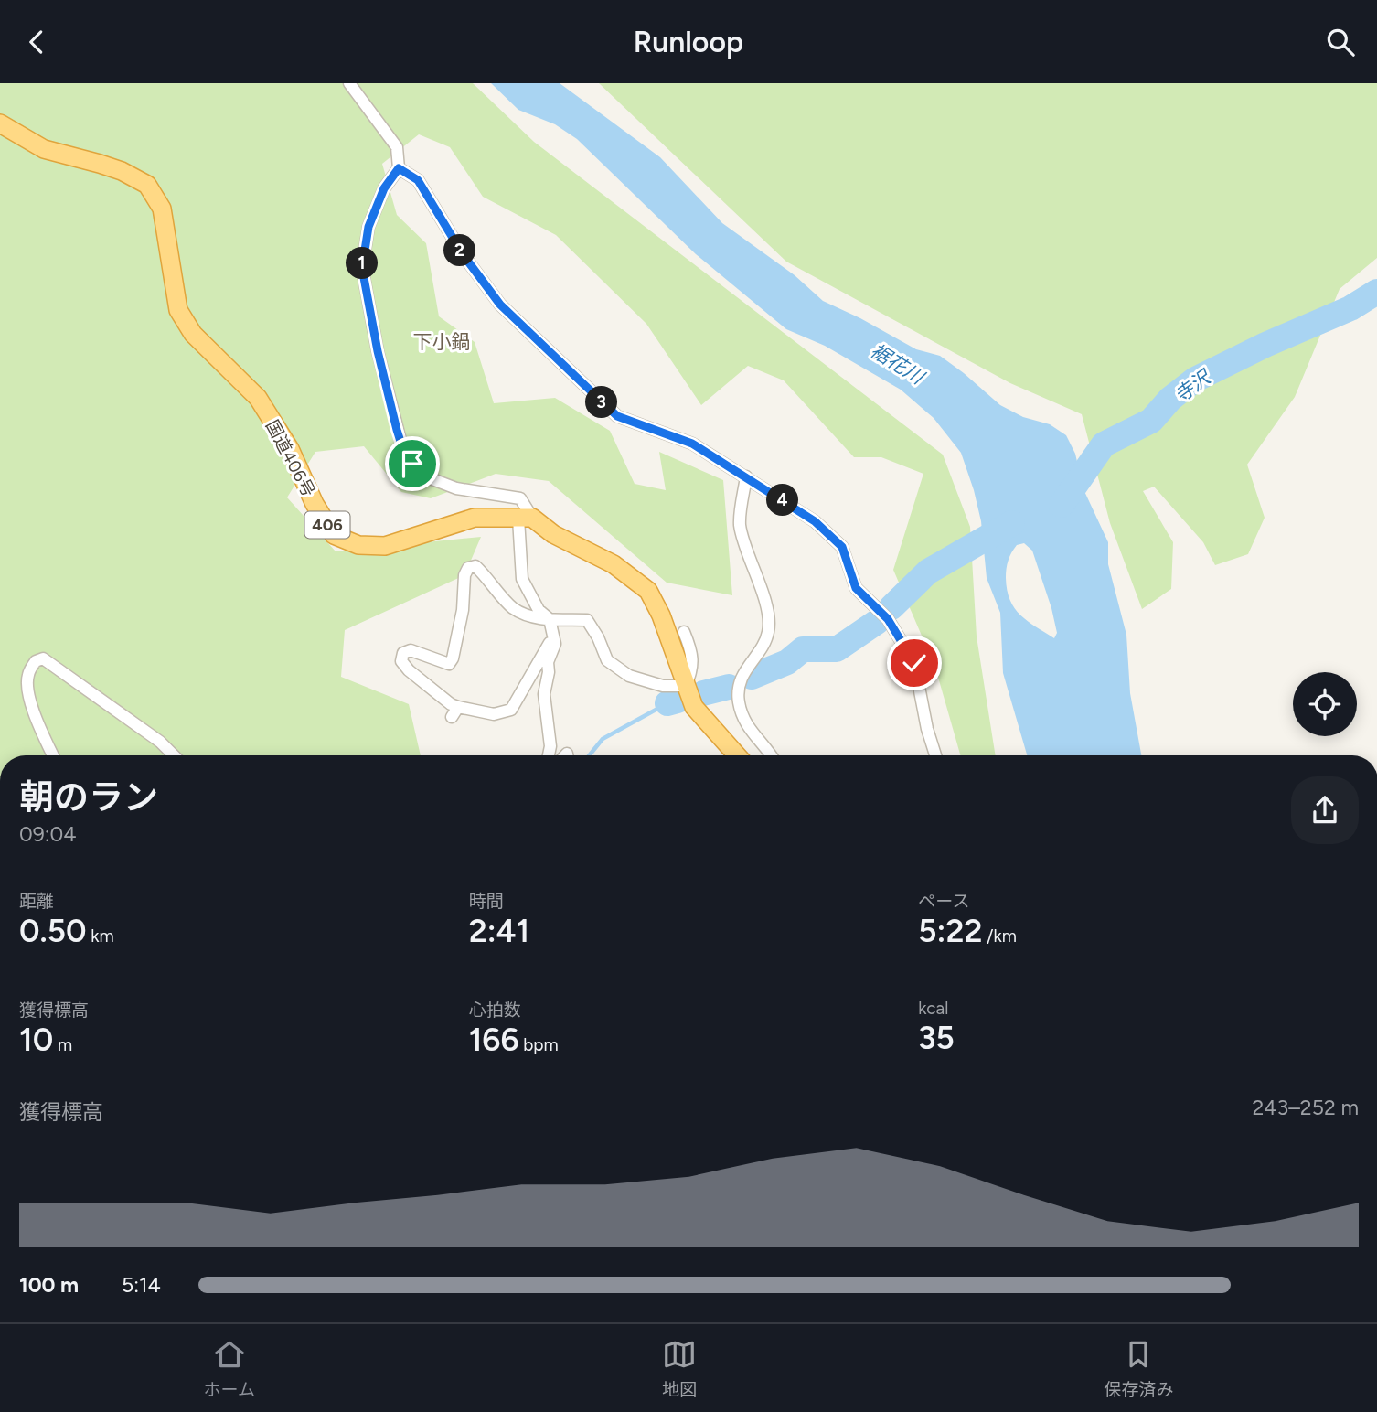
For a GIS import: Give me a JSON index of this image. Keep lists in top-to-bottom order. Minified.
{"streets":{"highway":["国道406号","406"]},"districts":["下小鍋"],"water":["裾花川","寺沢"],"page":{"header":"Runloop","pins":["2","1","3","4"],"heading":["朝のラン","09:04"],"stats":[["距離","0.50 km"],["時間","2:41"],["ペース","5:22 /km"],["獲得標高","10 m"],["心拍数","166 bpm"],["kcal","35"]],"chart":["獲得標高","243–252 m"],"list":[{"name":"100 m","note":"5:14"}],"tabs":["ホーム","地図","保存済み"]}}
